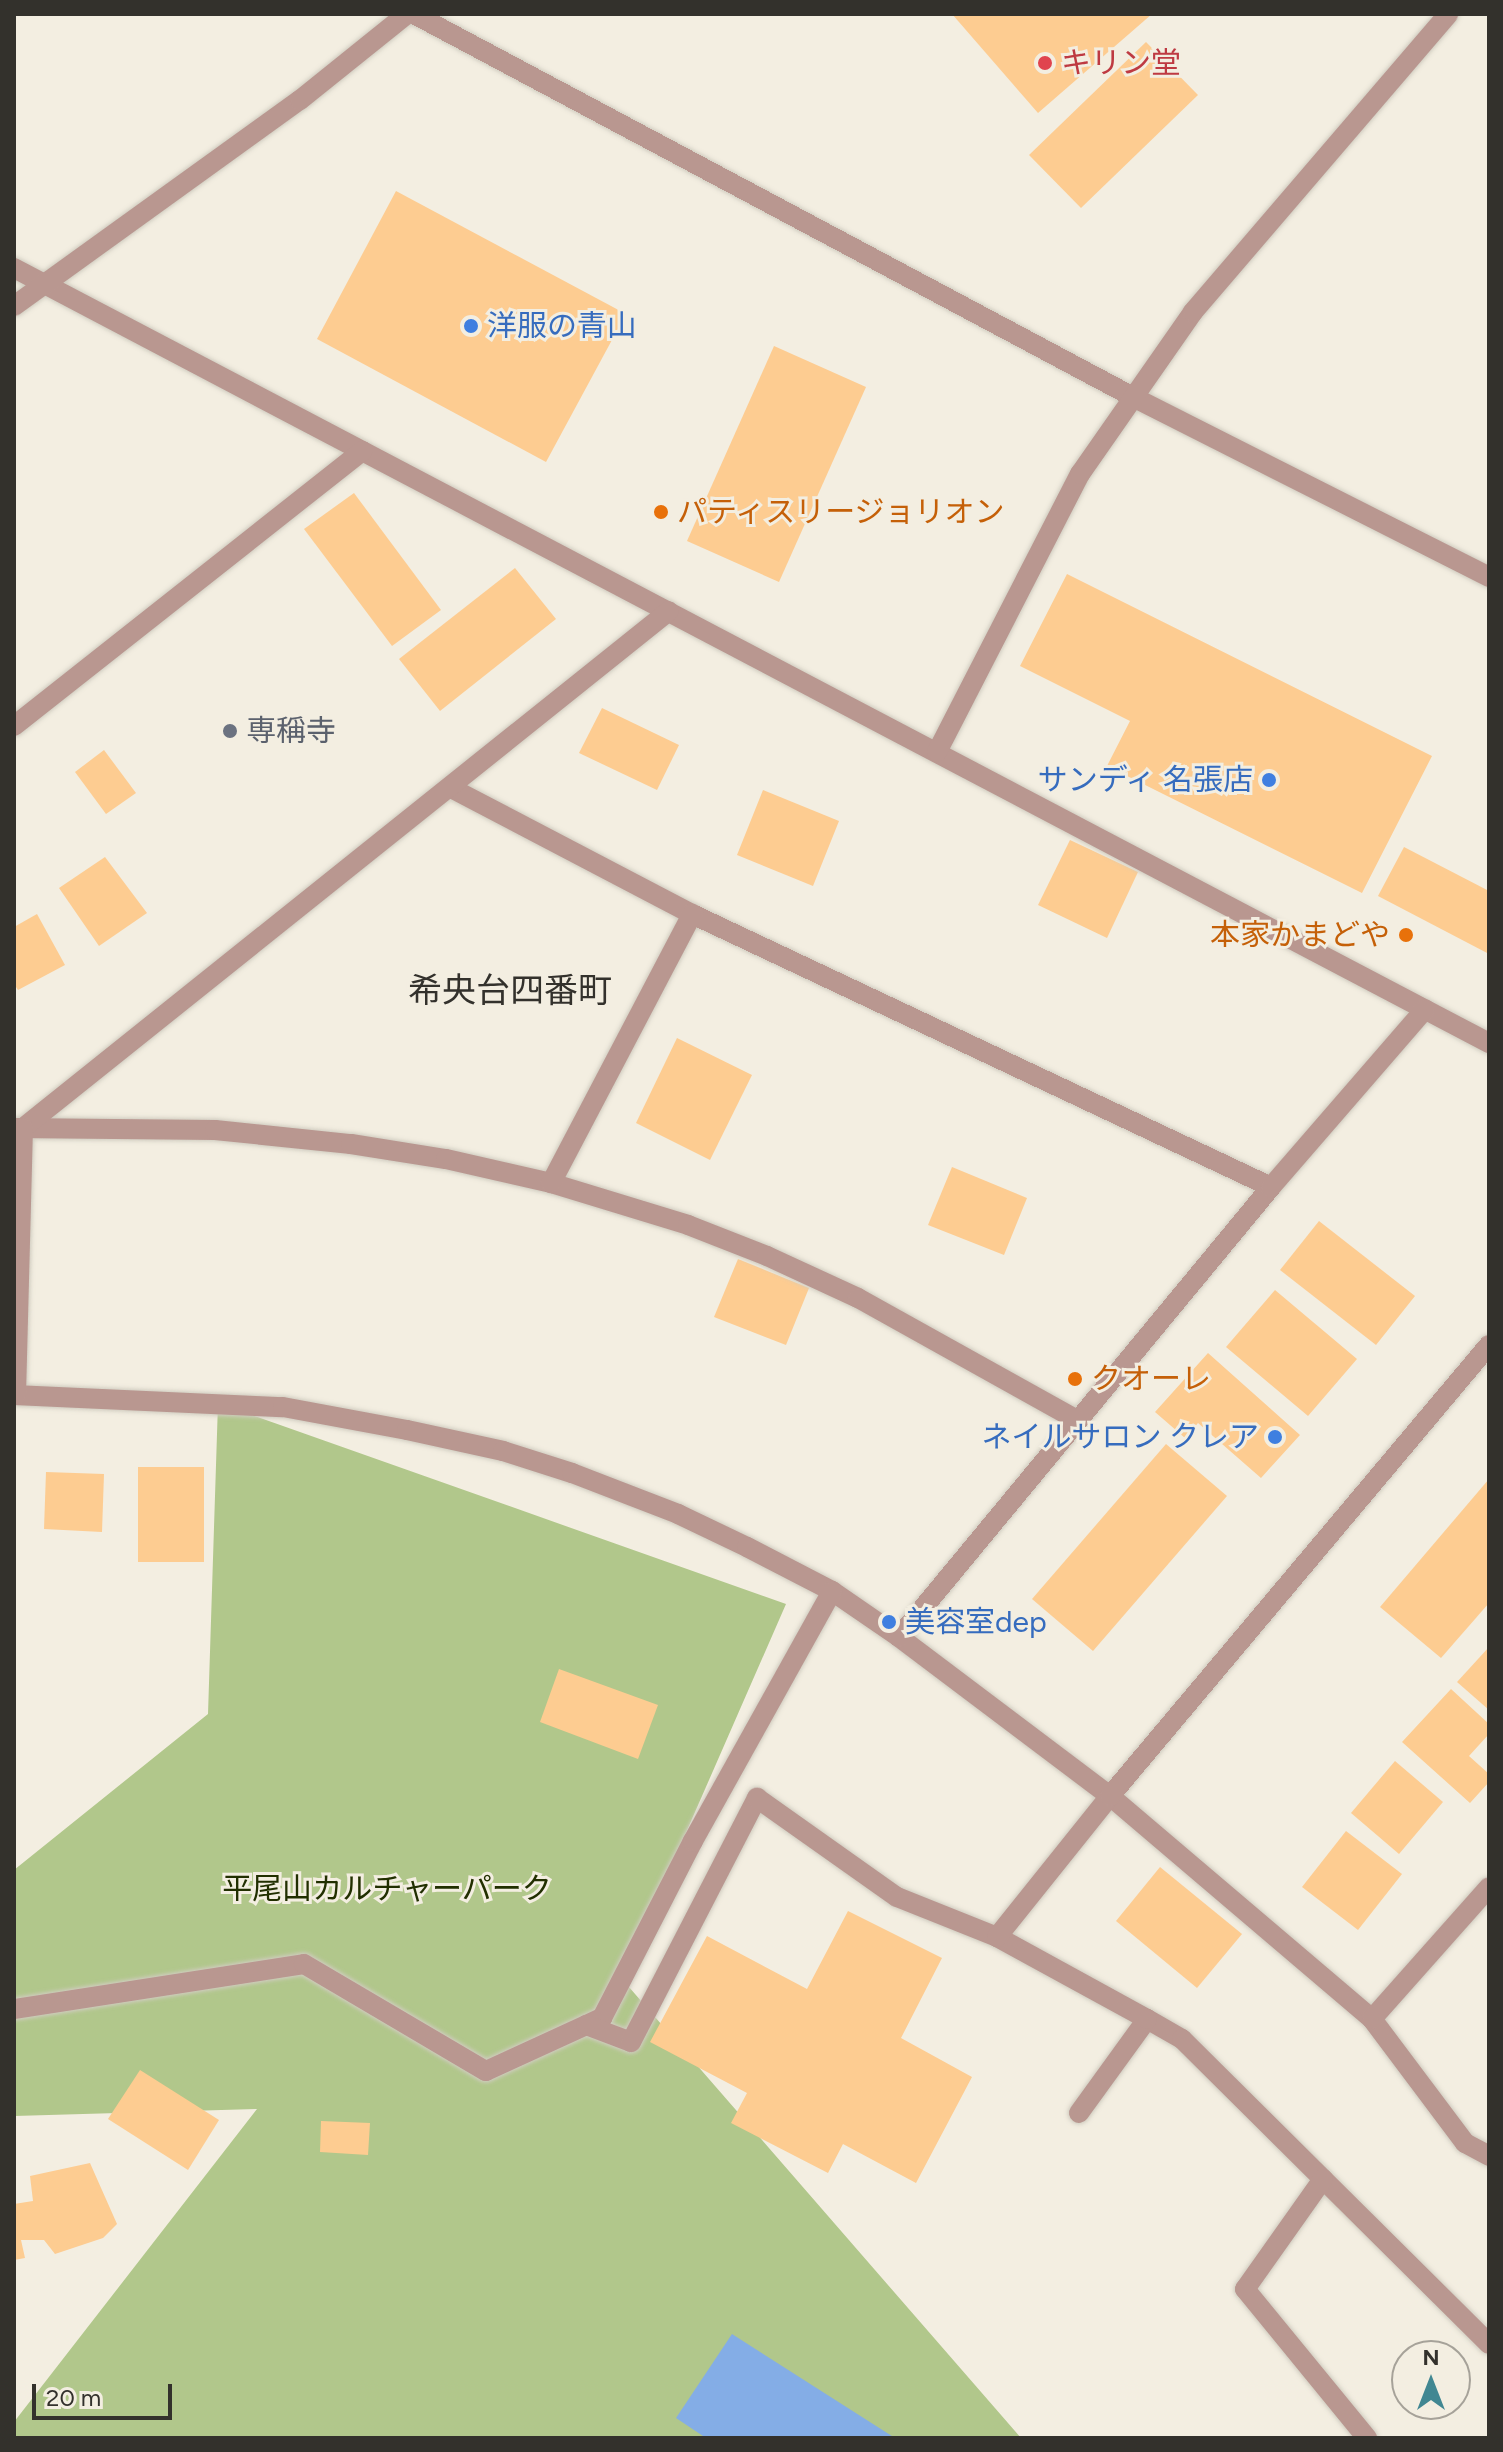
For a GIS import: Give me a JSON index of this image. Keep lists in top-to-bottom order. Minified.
{"districts":["希央台四番町"],"parks":["平尾山カルチャーパーク"],"places":["キリン堂","洋服の青山","パティスリージョリオン","専稱寺","サンディ 名張店","本家かまどや","クオーレ","ネイルサロン クレア","美容室dep"],"scale_bar":"20 m","north":"top"}
